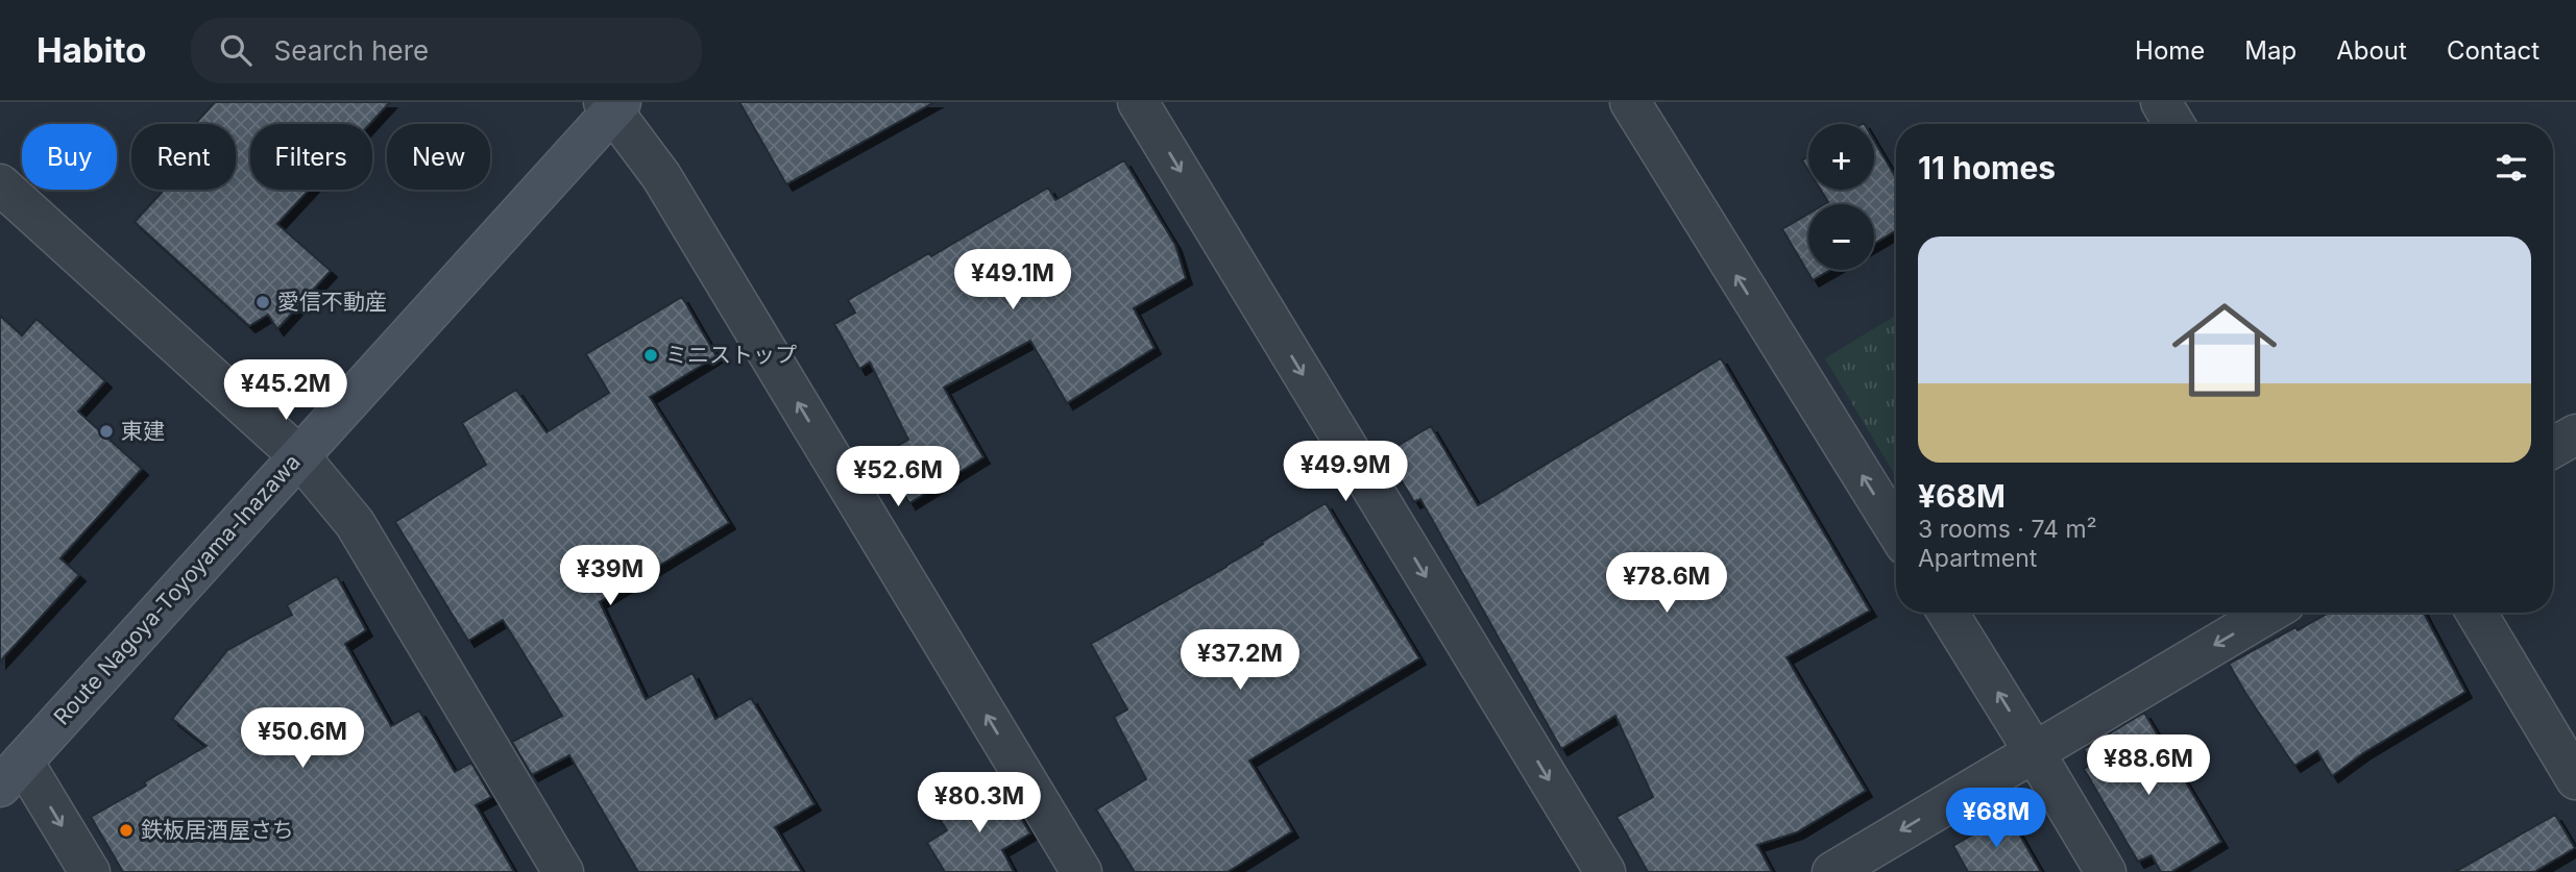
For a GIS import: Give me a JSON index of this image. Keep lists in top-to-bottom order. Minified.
{"streets":{"main road":["Route Nagoya-Toyoyama-Inazawa"]},"places":["愛信不動産","ミニストップ","東建","鉄板居酒屋さち"],"page":{"header":"Habito","search":"Search here","nav":["Home","Map","About","Contact"],"map_buttons":["+","−"],"chip":["Buy","Rent","Filters","New"],"heading":"11 homes","list":[{"name":"¥68M","note":"3 rooms · 74 m² · Apartment"}],"price":["¥49.1M","¥45.2M","¥49.9M","¥52.6M","¥39M","¥78.6M","¥37.2M","¥50.6M","¥88.6M","¥80.3M","¥68M"]}}
